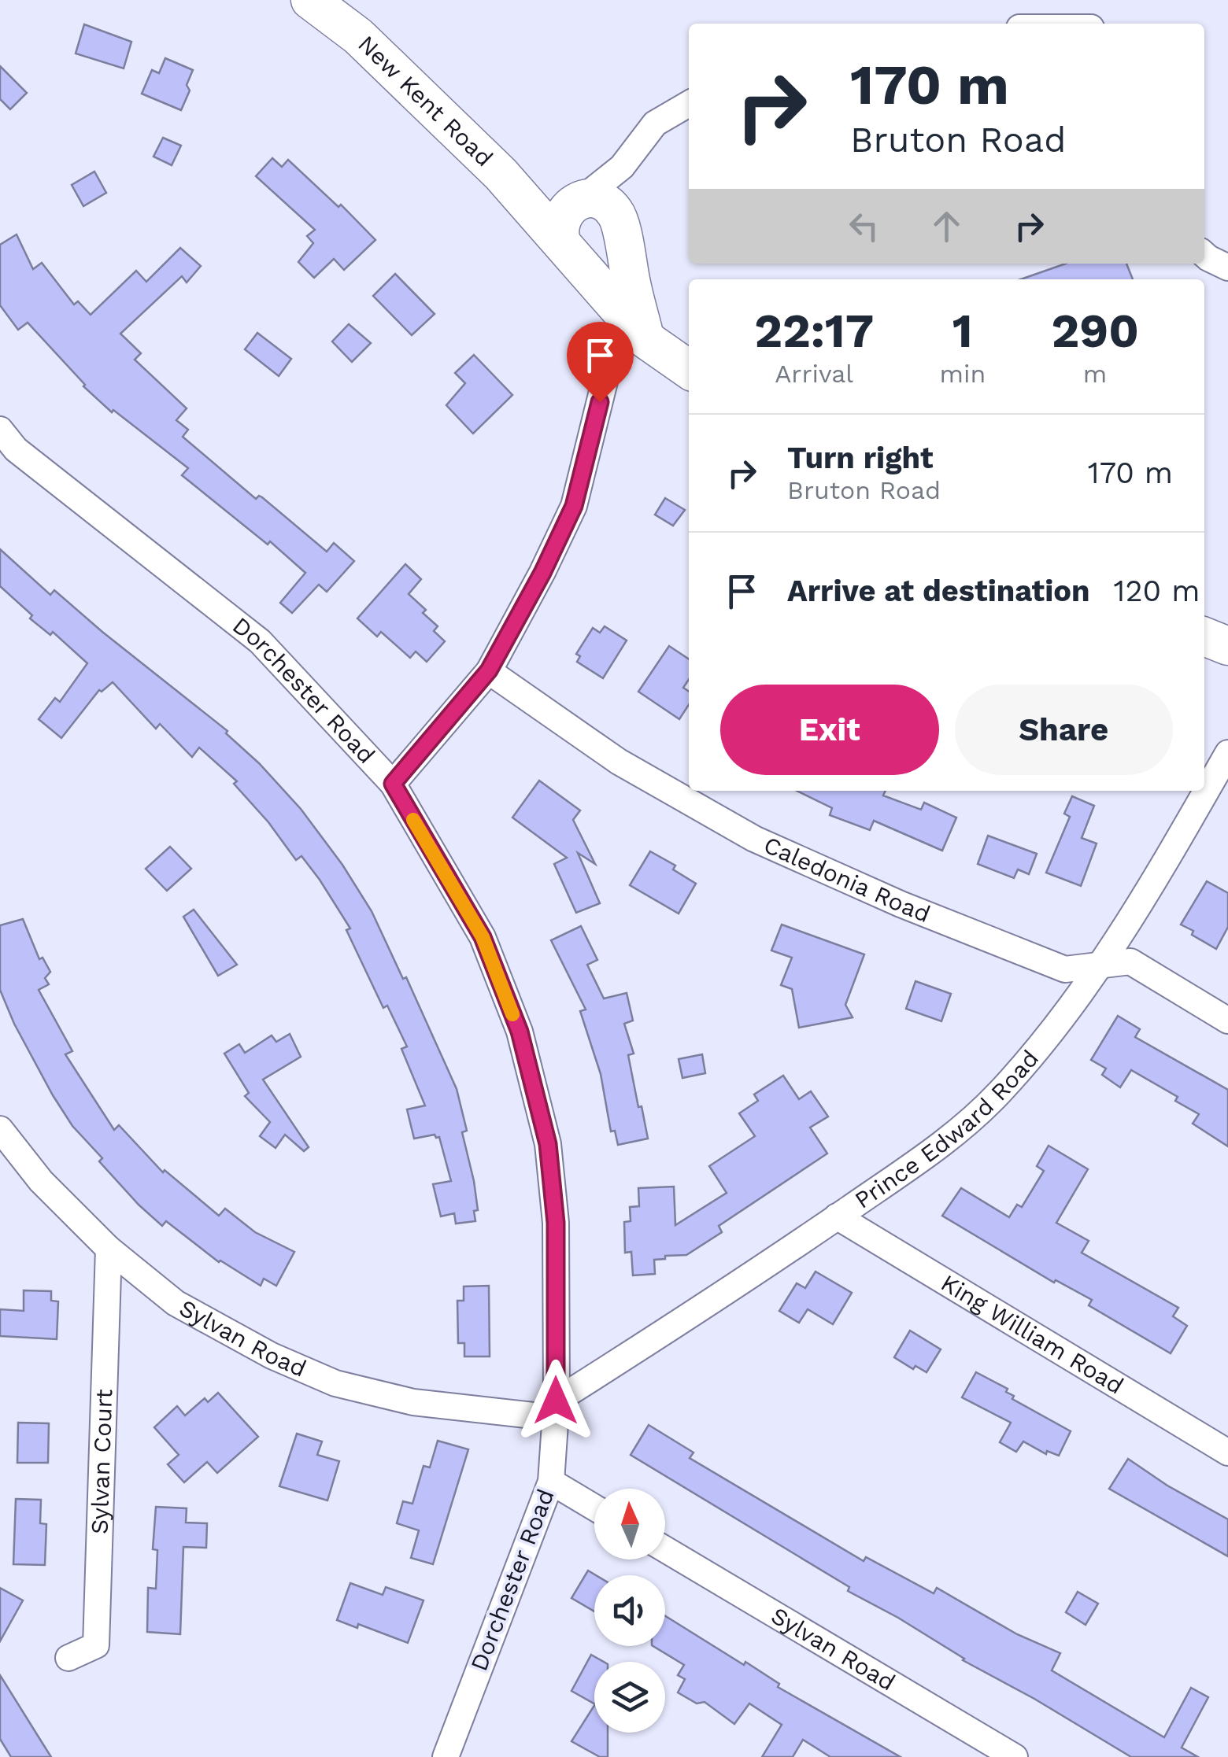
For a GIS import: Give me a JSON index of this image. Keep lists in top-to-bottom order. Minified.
{"streets":{"street":["New Kent Road","Dorchester Road","Caledonia Road","Prince Edward Road","King William Road","Sylvan Road","Sylvan Court"]},"crossings":[["Dorchester Road","Prince Edward Road"],["Dorchester Road","Sylvan Road"],["Caledonia Road","Prince Edward Road"],["Prince Edward Road","King William Road"],["Prince Edward Road","Sylvan Road"],["Sylvan Road","Sylvan Court"]],"north":"top","page":{"turn":["170 m","Bruton Road"],"eta":["22:17","Arrival","1","min","290","m"],"list":[{"name":"Turn right","note":"Bruton Road","value":"170 m"},{"name":"Arrive at destination","value":"120 m"}],"buttons":["Exit","Share"]}}
